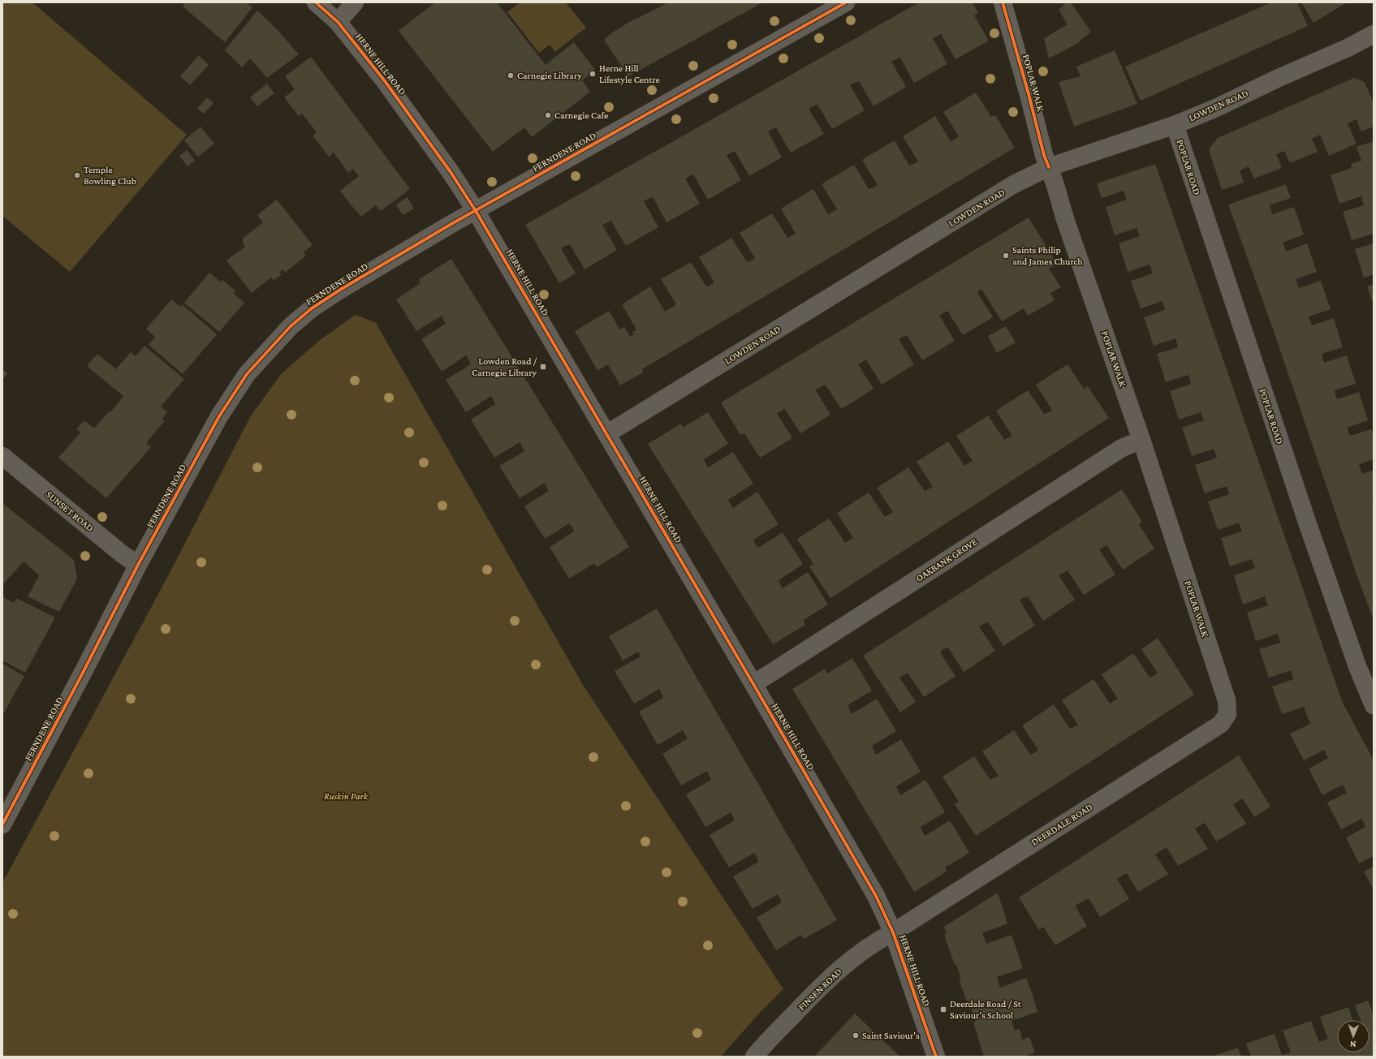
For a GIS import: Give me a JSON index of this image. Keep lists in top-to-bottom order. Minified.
{"streets":{"street":["HERNE HILL ROAD","POPLAR WALK","LOWDEN ROAD","FERNDENE ROAD","POPLAR ROAD","SUNSET ROAD","OAKBANK GROVE","DEERDALE ROAD","FINSEN ROAD"]},"crossings":[["HERNE HILL ROAD","LOWDEN ROAD"],["HERNE HILL ROAD","FERNDENE ROAD"],["HERNE HILL ROAD","OAKBANK GROVE"],["HERNE HILL ROAD","DEERDALE ROAD"],["HERNE HILL ROAD","FINSEN ROAD"],["POPLAR WALK","LOWDEN ROAD"],["POPLAR WALK","OAKBANK GROVE"],["POPLAR WALK","DEERDALE ROAD"],["LOWDEN ROAD","POPLAR ROAD"],["FERNDENE ROAD","SUNSET ROAD"],["DEERDALE ROAD","FINSEN ROAD"]],"parks":["Ruskin Park"],"places":{"other":["Herne Hill Lifestyle Centre","Carnegie Library","Carnegie Cafe","Temple Bowling Club","Saints Philip and James Church","Saint Saviour's"],"transit":["Lowden Road / Carnegie Library","Deerdale Road / St Saviour's School"]},"north":"bottom"}
